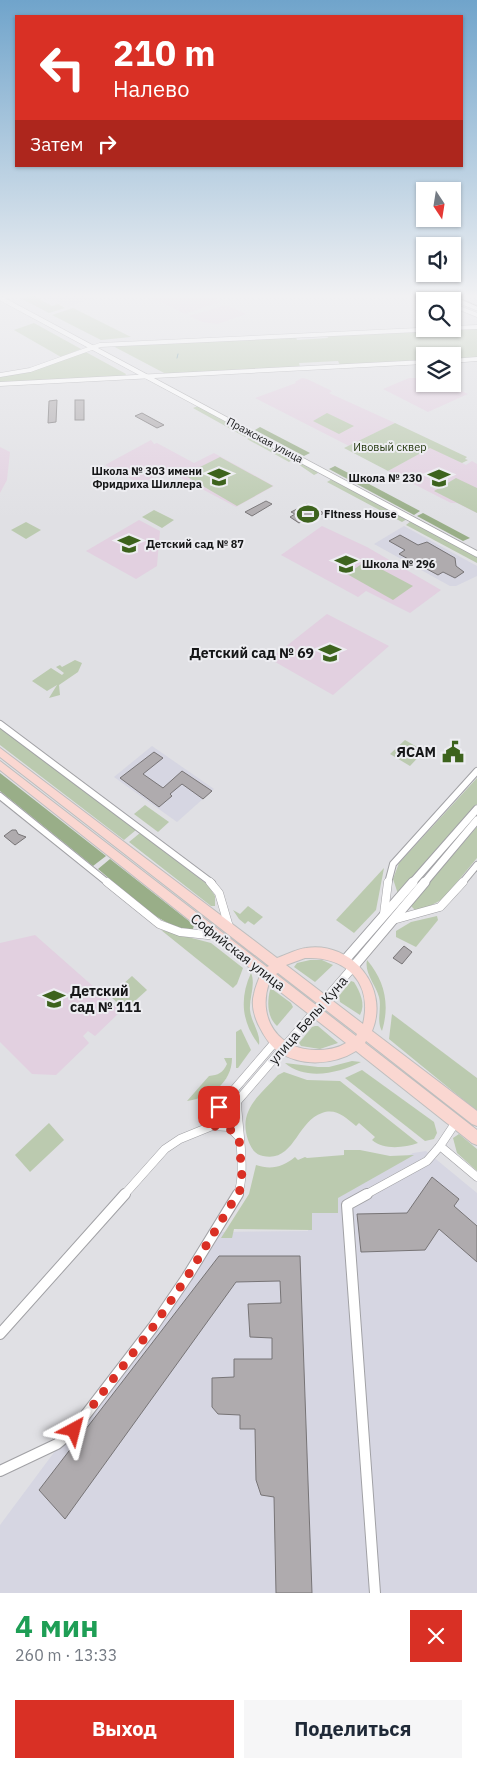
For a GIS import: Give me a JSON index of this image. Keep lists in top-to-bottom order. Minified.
{"streets":{"main road":["Софийская улица"],"street":["Пражская улица","улица Белы Куна"]},"crossings":[["Софийская улица","улица Белы Куна"]],"parks":["Ивовый сквер"],"places":{"school or university":["Школа № 303 имени Фридриха Шиллера","Школа № 230","Детский сад № 87","Школа № 296","Детский сад № 69","Детский сад № 111"],"sports":["Fitness House"],"public building":["ЯСАМ"]},"north":"bottom","page":{"turn":["210 m","Налево"],"then":"Затем","heading":["4 мин","260 m · 13:33"],"buttons":["Выход","Поделиться"]}}
